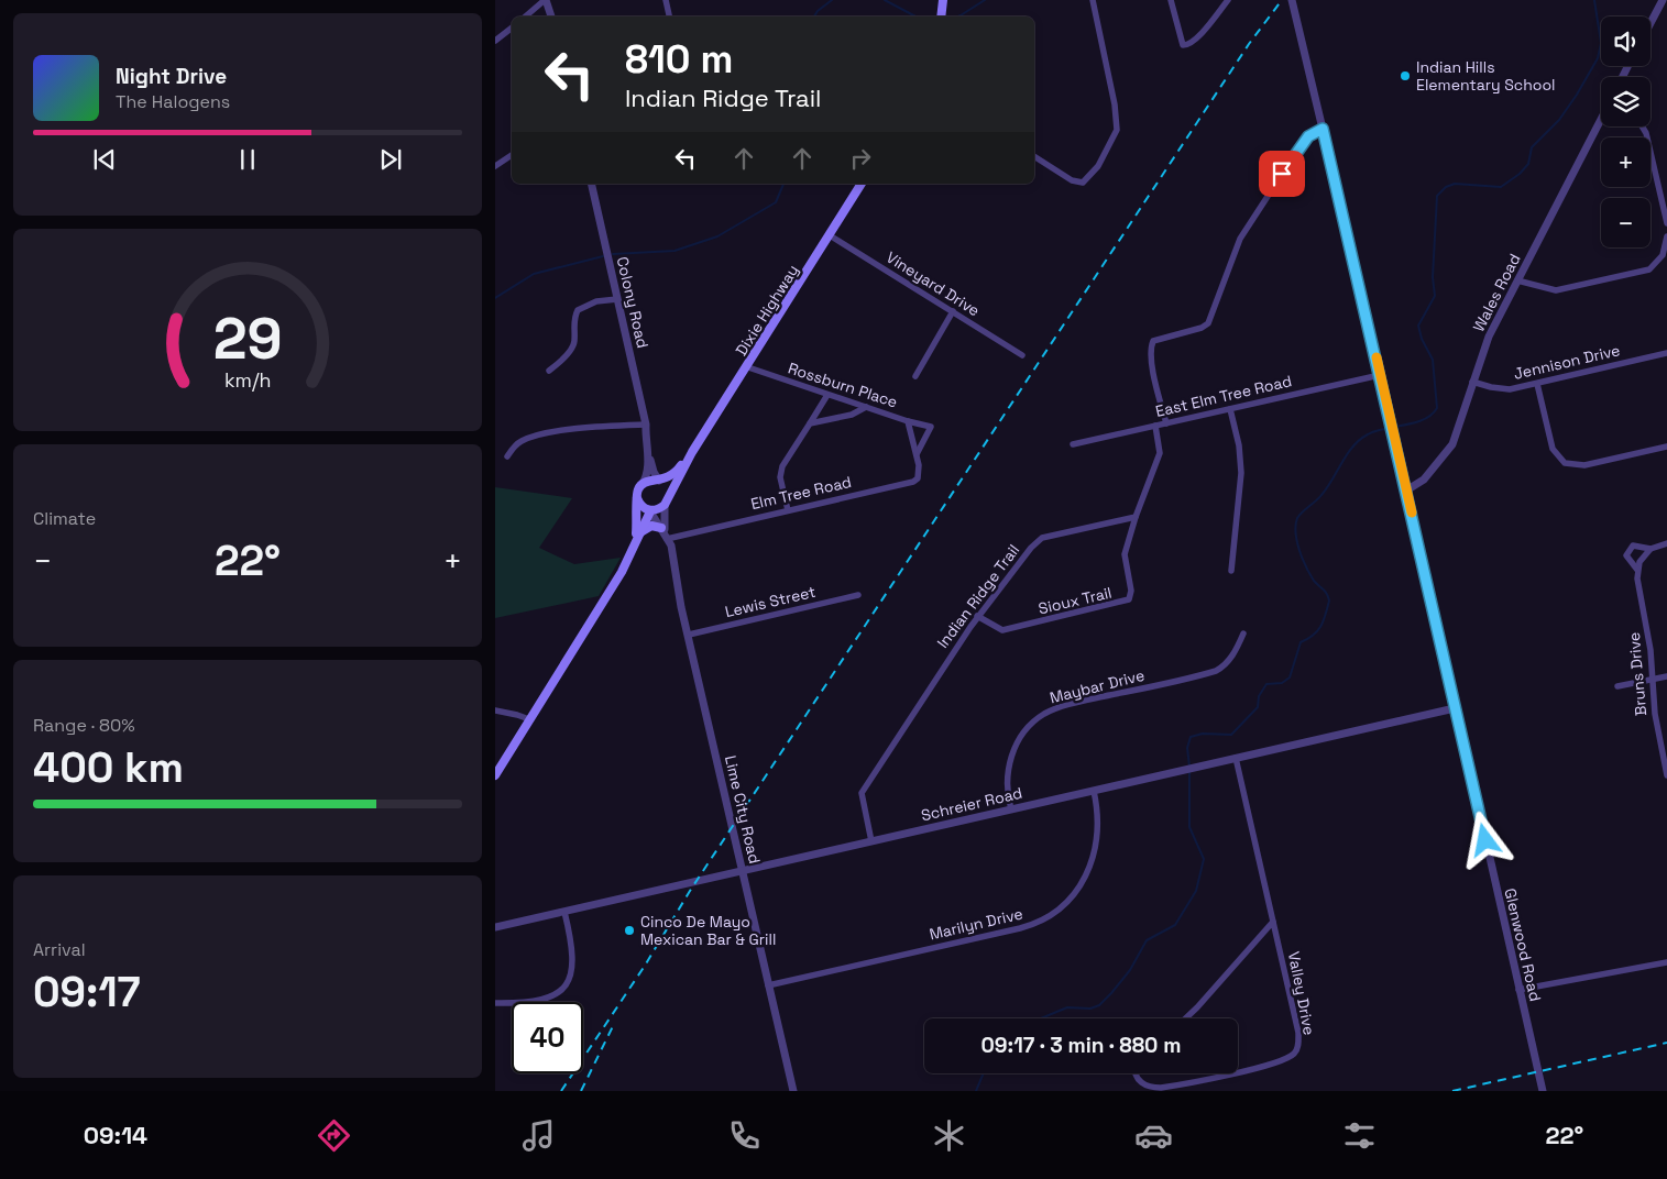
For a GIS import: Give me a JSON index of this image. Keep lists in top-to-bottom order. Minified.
{"streets":{"main road":["Dixie Highway"],"street":["Vineyard Drive","Wales Road","Colony Road","Jennison Drive","Rossburn Place","East Elm Tree Road","Elm Tree Road","Indian Ridge Trail","Sioux Trail","Lewis Street","Bruns Drive","Maybar Drive","Schreier Road","Lime City Road","Marilyn Drive","Glenwood Road","Valley Drive"]},"crossings":[["Vineyard Drive","Dixie Highway"],["Wales Road","Jennison Drive"],["Wales Road","Glenwood Road"],["Colony Road","Dixie Highway"],["Colony Road","Lime City Road"],["Dixie Highway","Rossburn Place"],["Dixie Highway","Lime City Road"],["Rossburn Place","Elm Tree Road"],["East Elm Tree Road","Glenwood Road"],["Elm Tree Road","Lime City Road"],["Indian Ridge Trail","Sioux Trail"],["Indian Ridge Trail","Schreier Road"],["Lewis Street","Lime City Road"],["Maybar Drive","Schreier Road"],["Schreier Road","Lime City Road"],["Schreier Road","Marilyn Drive"],["Schreier Road","Glenwood Road"],["Schreier Road","Valley Drive"],["Lime City Road","Marilyn Drive"]],"places":["Indian Hills Elementary School","Cinco De Mayo Mexican Bar & Grill"],"page":{"map_buttons":["+","−"],"turn":["810 m","Indian Ridge Trail"],"song":["Night Drive","The Halogens"],"tile":["Climate",["Range · 80%","400 km"],["Arrival","09:17"]],"heat":["−","22°","+"],"limit":"40","trip":"09:17 · 3 min · 880 m","tabs":["09:14","22°"],"gauge":["29","km/h"]}}
